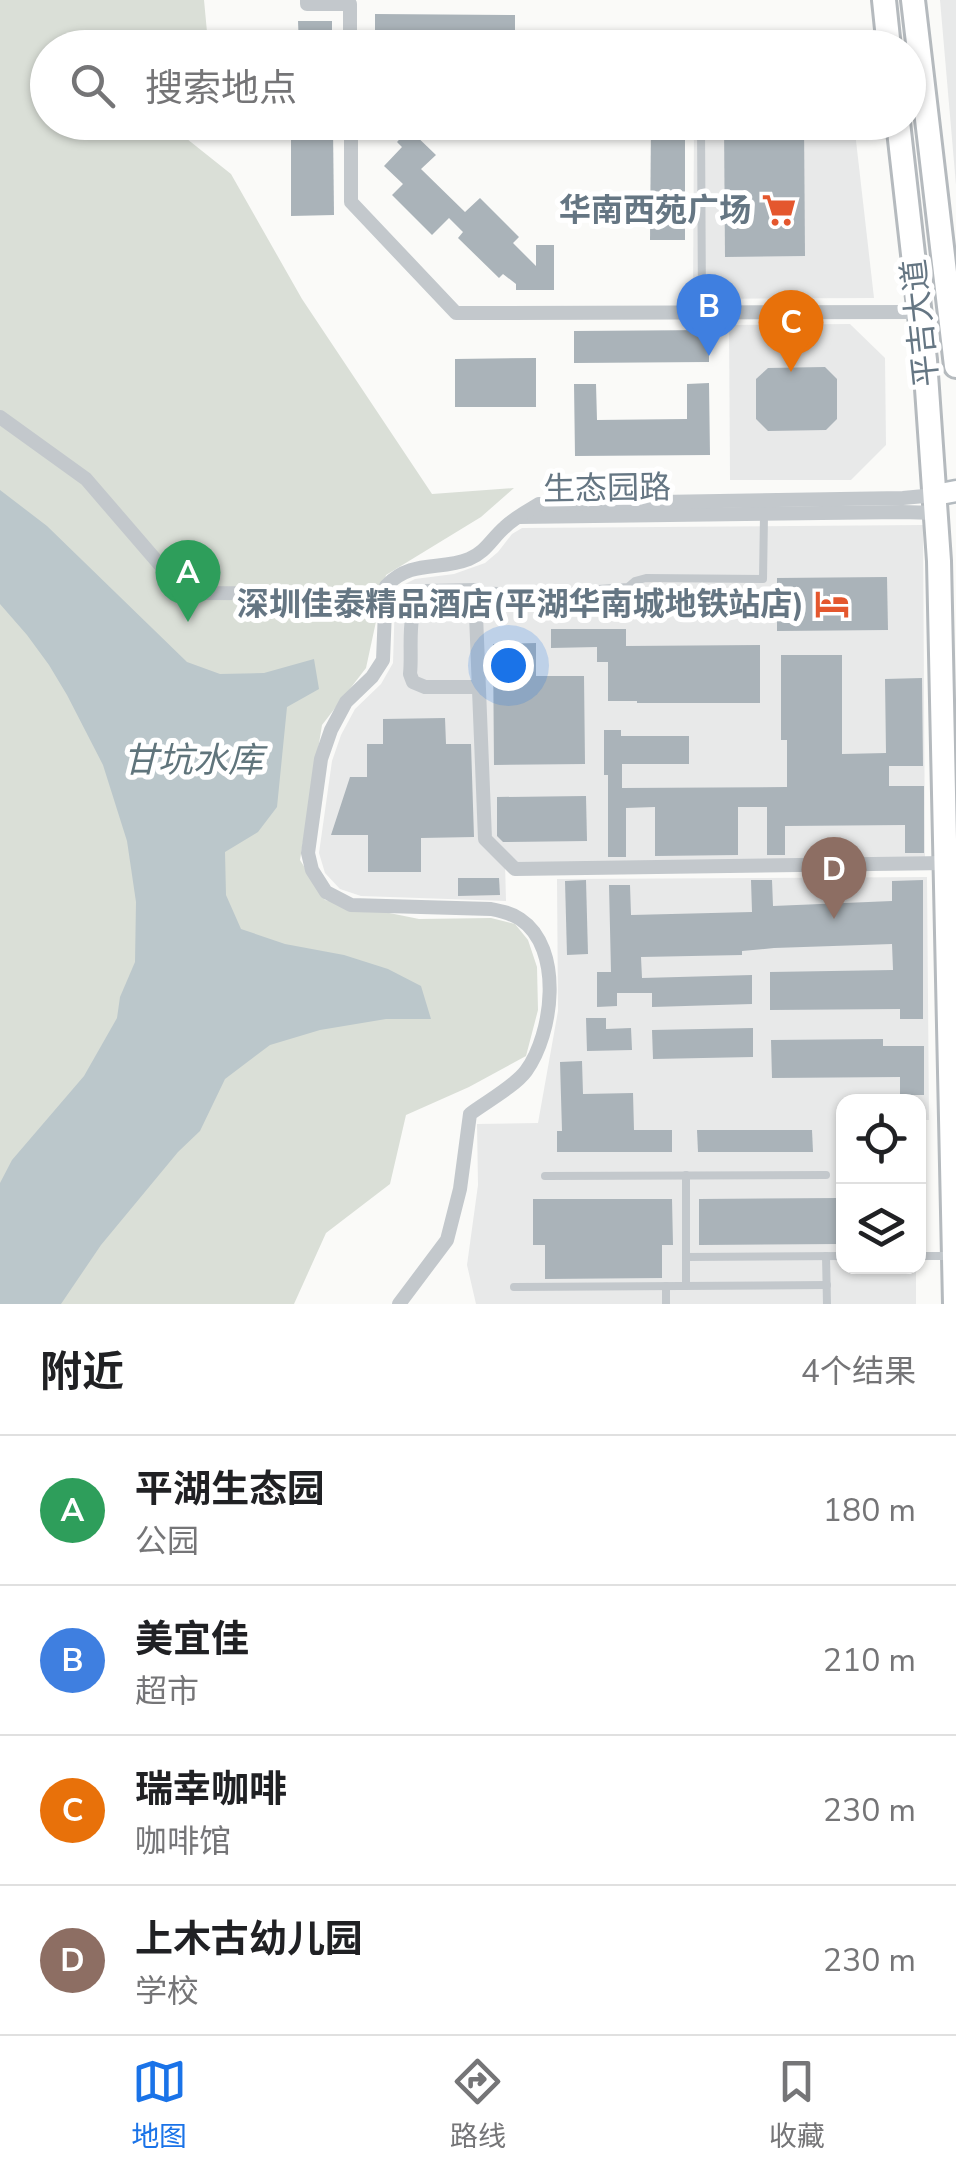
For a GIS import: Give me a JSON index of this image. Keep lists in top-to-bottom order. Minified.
{"streets":{"main road":["平吉大道"],"street":["生态园路"]},"crossings":[["平吉大道","生态园路"]],"water":["甘坑水库"],"places":{"supermarket":["华南西苑广场"],"hotel":["深圳佳泰精品酒店(平湖华南城地铁站店)"]},"page":{"search":"搜索地点","pins":["B","C","A","D"],"heading":["附近","4个结果"],"list":[{"mark":"A","name":"平湖生态园","note":"公园","value":"180 m"},{"mark":"B","name":"美宜佳","note":"超市","value":"210 m"},{"mark":"C","name":"瑞幸咖啡","note":"咖啡馆","value":"230 m"},{"mark":"D","name":"上木古幼儿园","note":"学校","value":"230 m"}],"nav":["地图","路线","收藏"]}}
